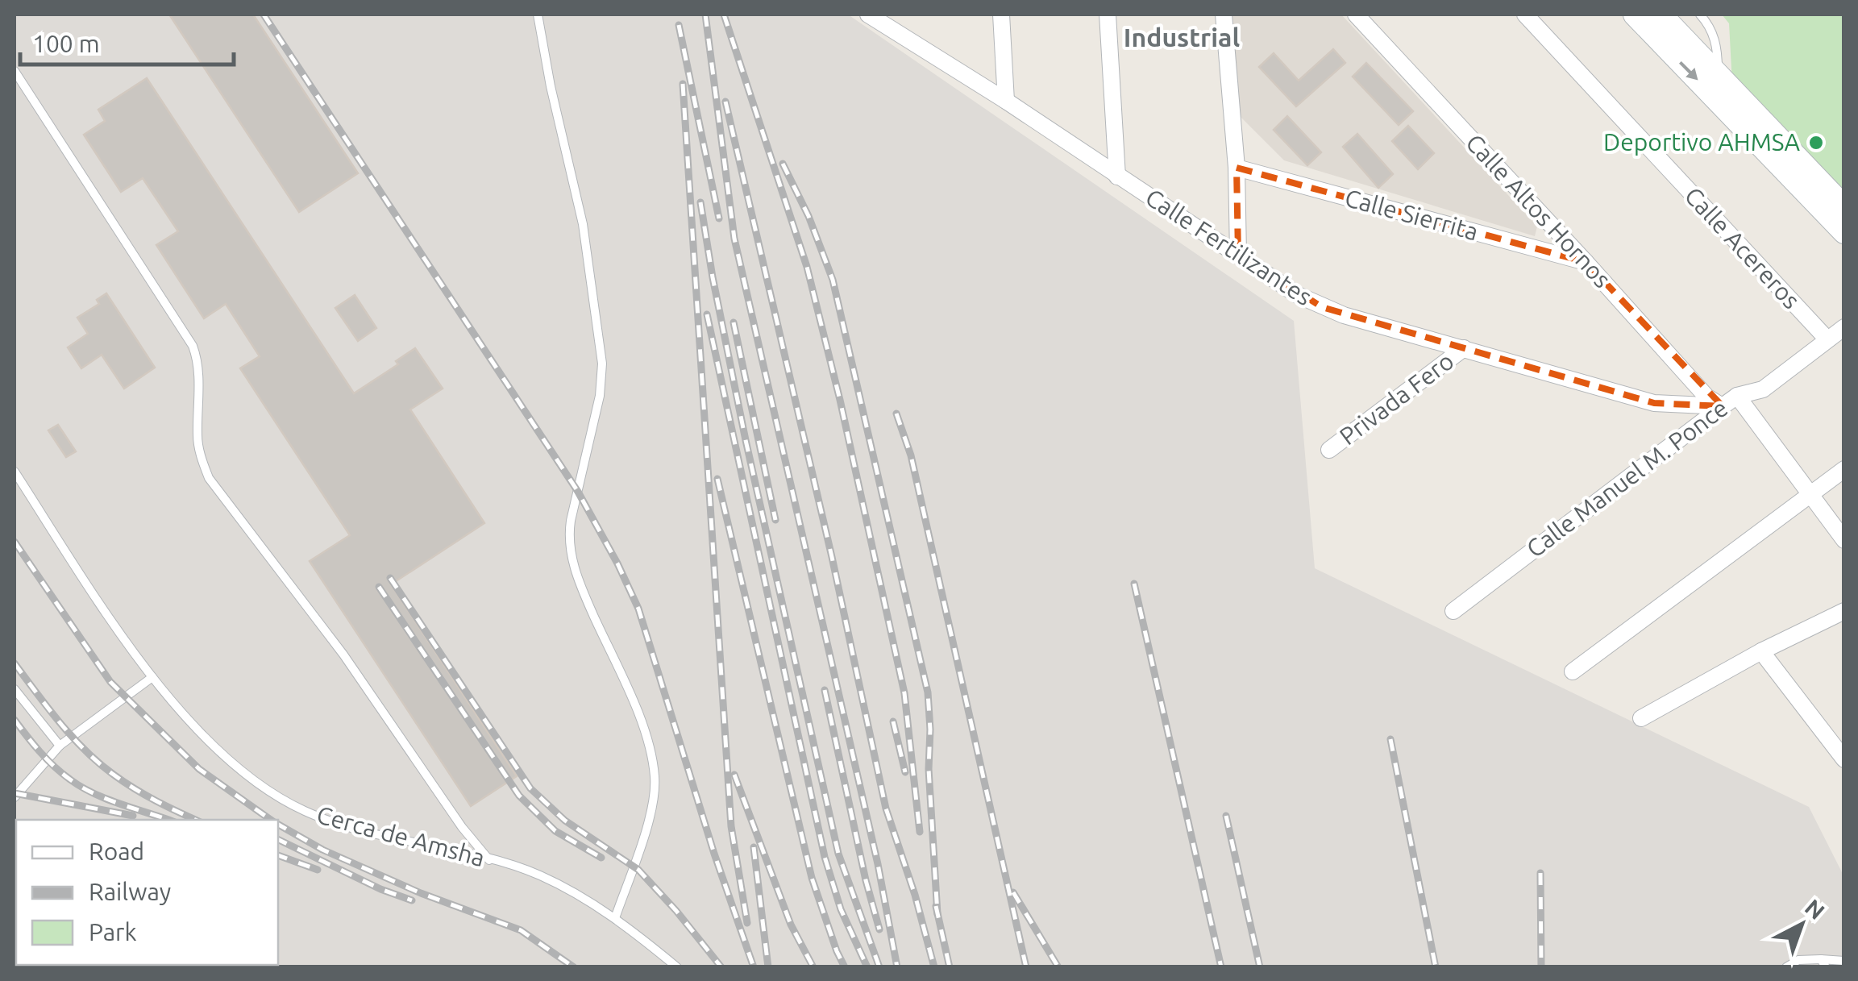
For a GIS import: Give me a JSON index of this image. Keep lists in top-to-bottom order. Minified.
{"streets":{"street":["Calle Altos Hornos","Calle Sierrita","Calle Fertilizantes","Calle Acereros","Privada Fero","Calle Manuel M. Ponce"],"lane":["Cerca de Amsha"]},"crossings":[["Calle Altos Hornos","Calle Sierrita"],["Calle Altos Hornos","Calle Fertilizantes"],["Calle Altos Hornos","Calle Manuel M. Ponce"],["Calle Fertilizantes","Privada Fero"],["Calle Fertilizantes","Calle Manuel M. Ponce"],["Calle Acereros","Calle Manuel M. Ponce"]],"districts":["Industrial"],"places":["Deportivo AHMSA"],"legend":["Road","Railway","Park"],"scale_bar":"100 m","north":"top right"}
